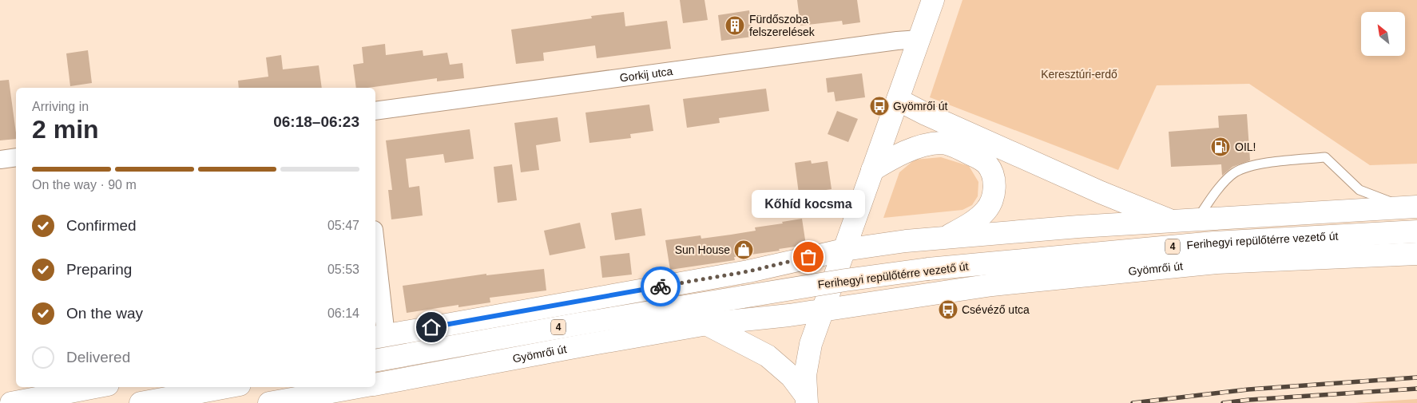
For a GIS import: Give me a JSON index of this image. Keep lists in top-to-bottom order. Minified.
{"streets":{"street":["Gorkij utca","Ferihegyi repülőtérre vezető út","4","Gyömrői út"]},"parks":["Keresztúri-erdő"],"places":{"building":["Fürdőszoba felszerelések"],"bus stop":["Gyömrői út","Csévéző utca"],"fuel station":["OIL!"],"shop":["Sun House"],"other":["Kőhíd kocsma"]},"north":"top left","page":{"heading":["2 min","Arriving in","06:18–06:23"],"bar":"On the way · 90 m","bubble":"Kőhíd kocsma","list":[["Confirmed","05:47"],["Preparing","05:53"],["On the way","06:14"],"Delivered"]}}
